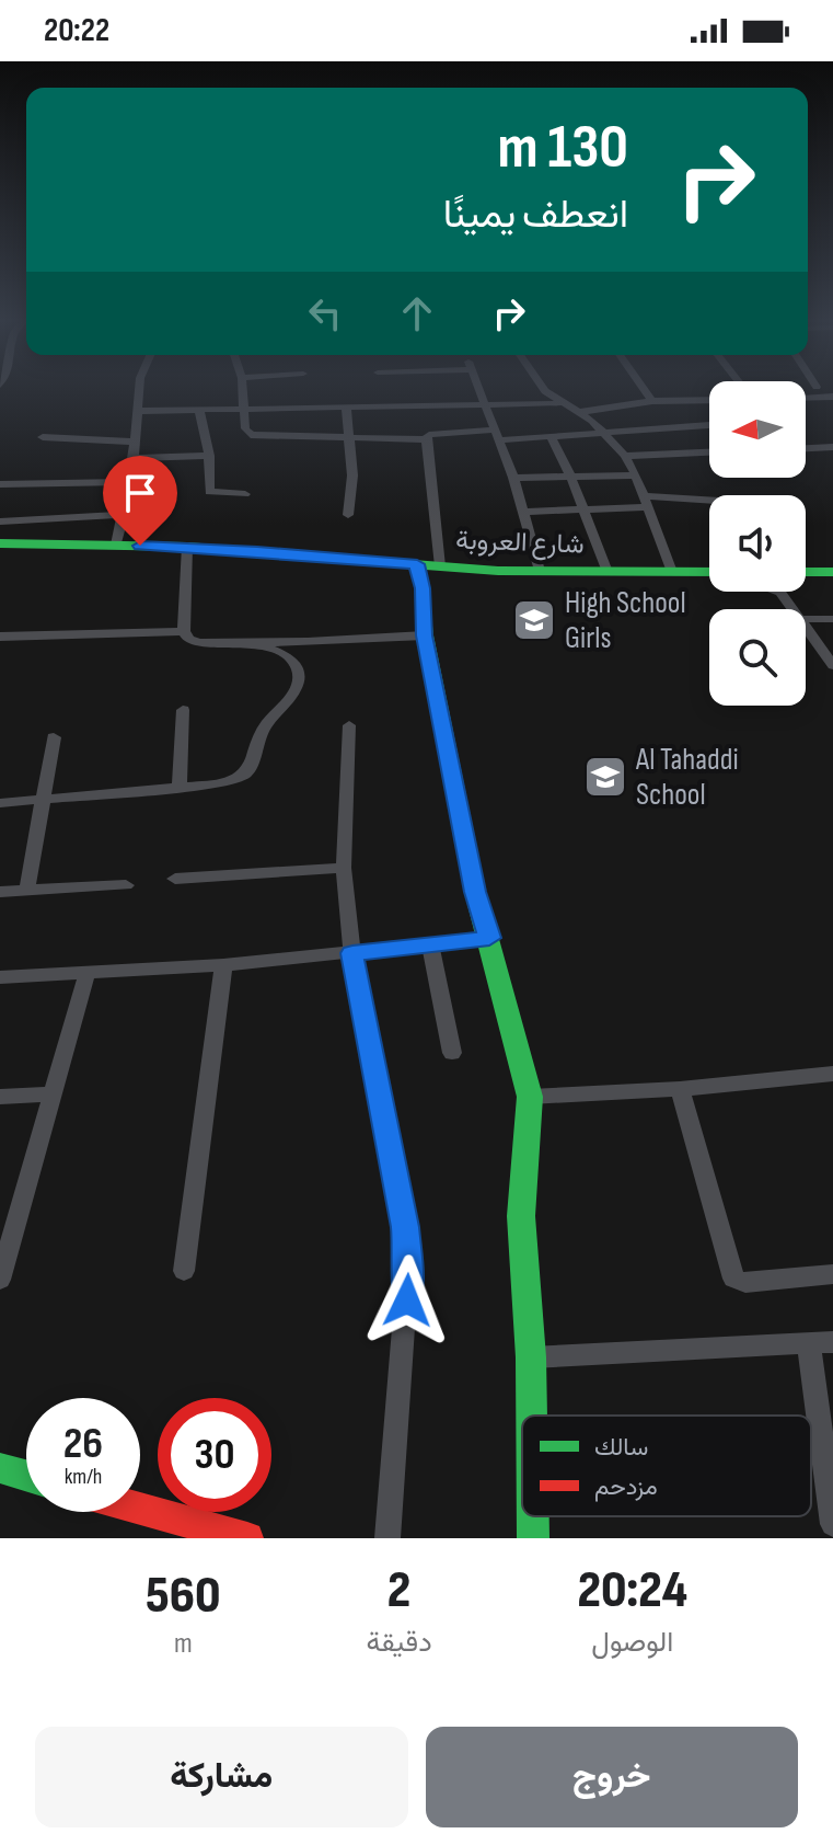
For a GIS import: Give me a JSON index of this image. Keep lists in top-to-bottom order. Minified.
{"streets":{"street":["شارع العروبة"]},"places":{"school or university":["High School Girls","Al Tahaddi School"]},"legend":["سالك","مزدحم"],"north":"left","page":{"status":"20:22","turn":["130 m","انعطف يمينًا"],"speed":"26 km/h","limit":"30","eta":["20:24","الوصول","2","دقيقة","560","m"],"buttons":["خروج","مشاركة"]}}
